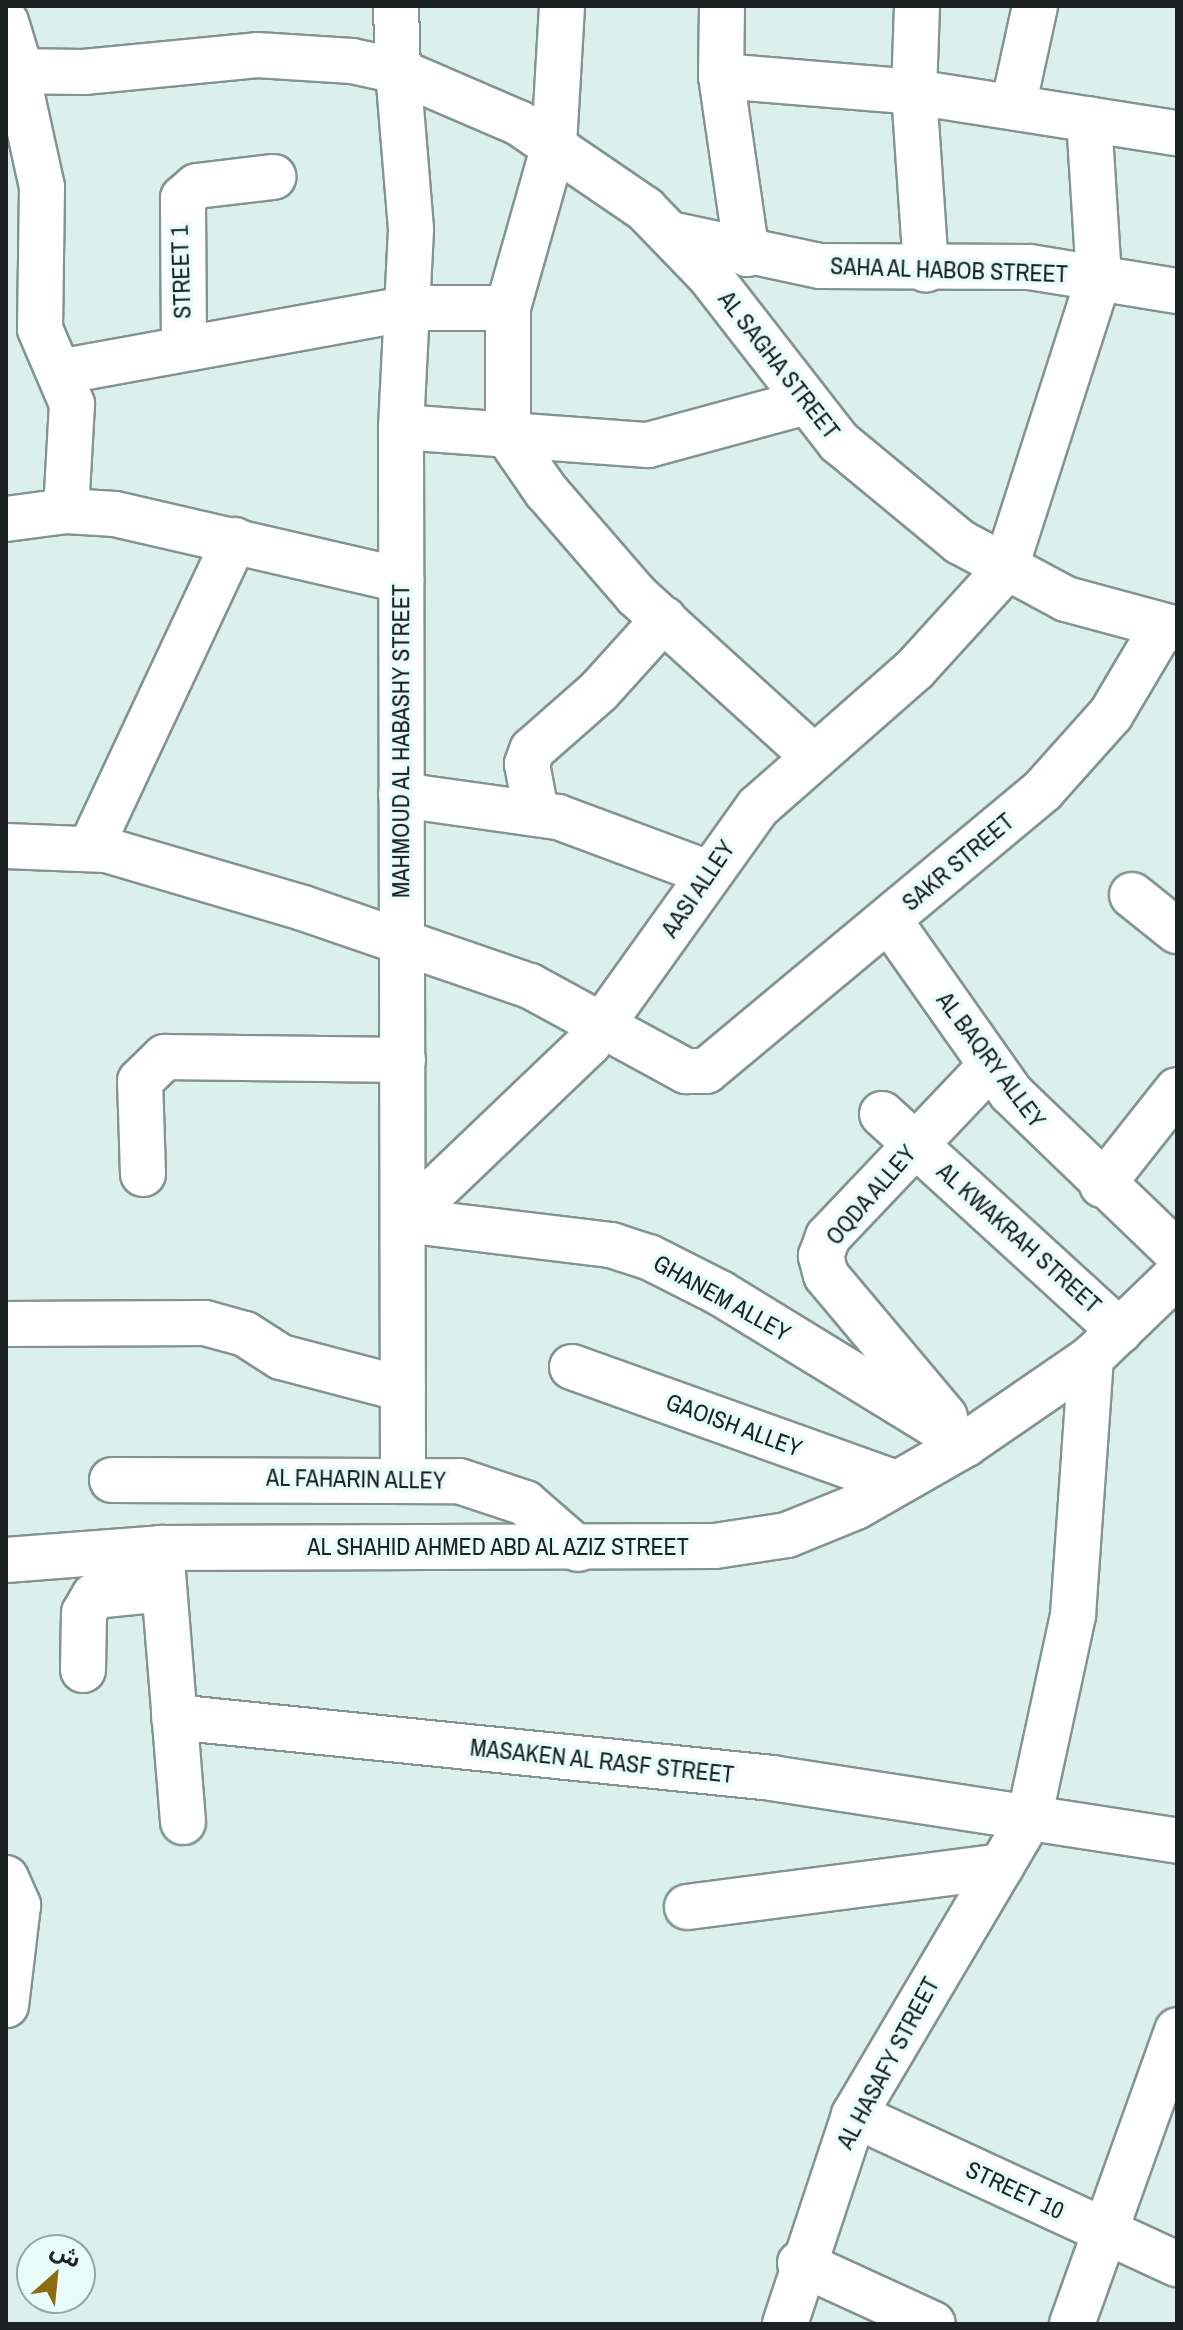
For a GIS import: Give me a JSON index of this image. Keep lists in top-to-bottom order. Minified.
{"streets":{"street":["SAHA AL HABOB STREET","STREET 1","AL SAGHA STREET","MAHMOUD AL HABASHY STREET","SAKR STREET","AASI ALLEY","AL BAQRY ALLEY","OQDA ALLEY","AL KWAKRAH STREET","GHANEM ALLEY","GAOISH ALLEY","AL FAHARIN ALLEY","AL SHAHID AHMED ABD AL AZIZ STREET","MASAKEN AL RASF STREET","AL HASAFY STREET","STREET 10"]},"crossings":[["SAHA AL HABOB STREET","AL SAGHA STREET"],["AL SAGHA STREET","MAHMOUD AL HABASHY STREET"],["AL SAGHA STREET","SAKR STREET"],["AL SAGHA STREET","AASI ALLEY"],["MAHMOUD AL HABASHY STREET","AASI ALLEY"],["MAHMOUD AL HABASHY STREET","GHANEM ALLEY"],["MAHMOUD AL HABASHY STREET","AL FAHARIN ALLEY"],["SAKR STREET","AASI ALLEY"],["SAKR STREET","AL BAQRY ALLEY"],["AASI ALLEY","GHANEM ALLEY"],["AL BAQRY ALLEY","OQDA ALLEY"],["OQDA ALLEY","AL KWAKRAH STREET"],["OQDA ALLEY","GHANEM ALLEY"],["OQDA ALLEY","AL SHAHID AHMED ABD AL AZIZ STREET"],["AL KWAKRAH STREET","AL SHAHID AHMED ABD AL AZIZ STREET"],["AL KWAKRAH STREET","AL HASAFY STREET"],["GHANEM ALLEY","AL SHAHID AHMED ABD AL AZIZ STREET"],["GAOISH ALLEY","AL SHAHID AHMED ABD AL AZIZ STREET"],["AL FAHARIN ALLEY","AL SHAHID AHMED ABD AL AZIZ STREET"],["AL SHAHID AHMED ABD AL AZIZ STREET","AL HASAFY STREET"],["MASAKEN AL RASF STREET","AL HASAFY STREET"],["AL HASAFY STREET","STREET 10"]],"north":"top right"}
